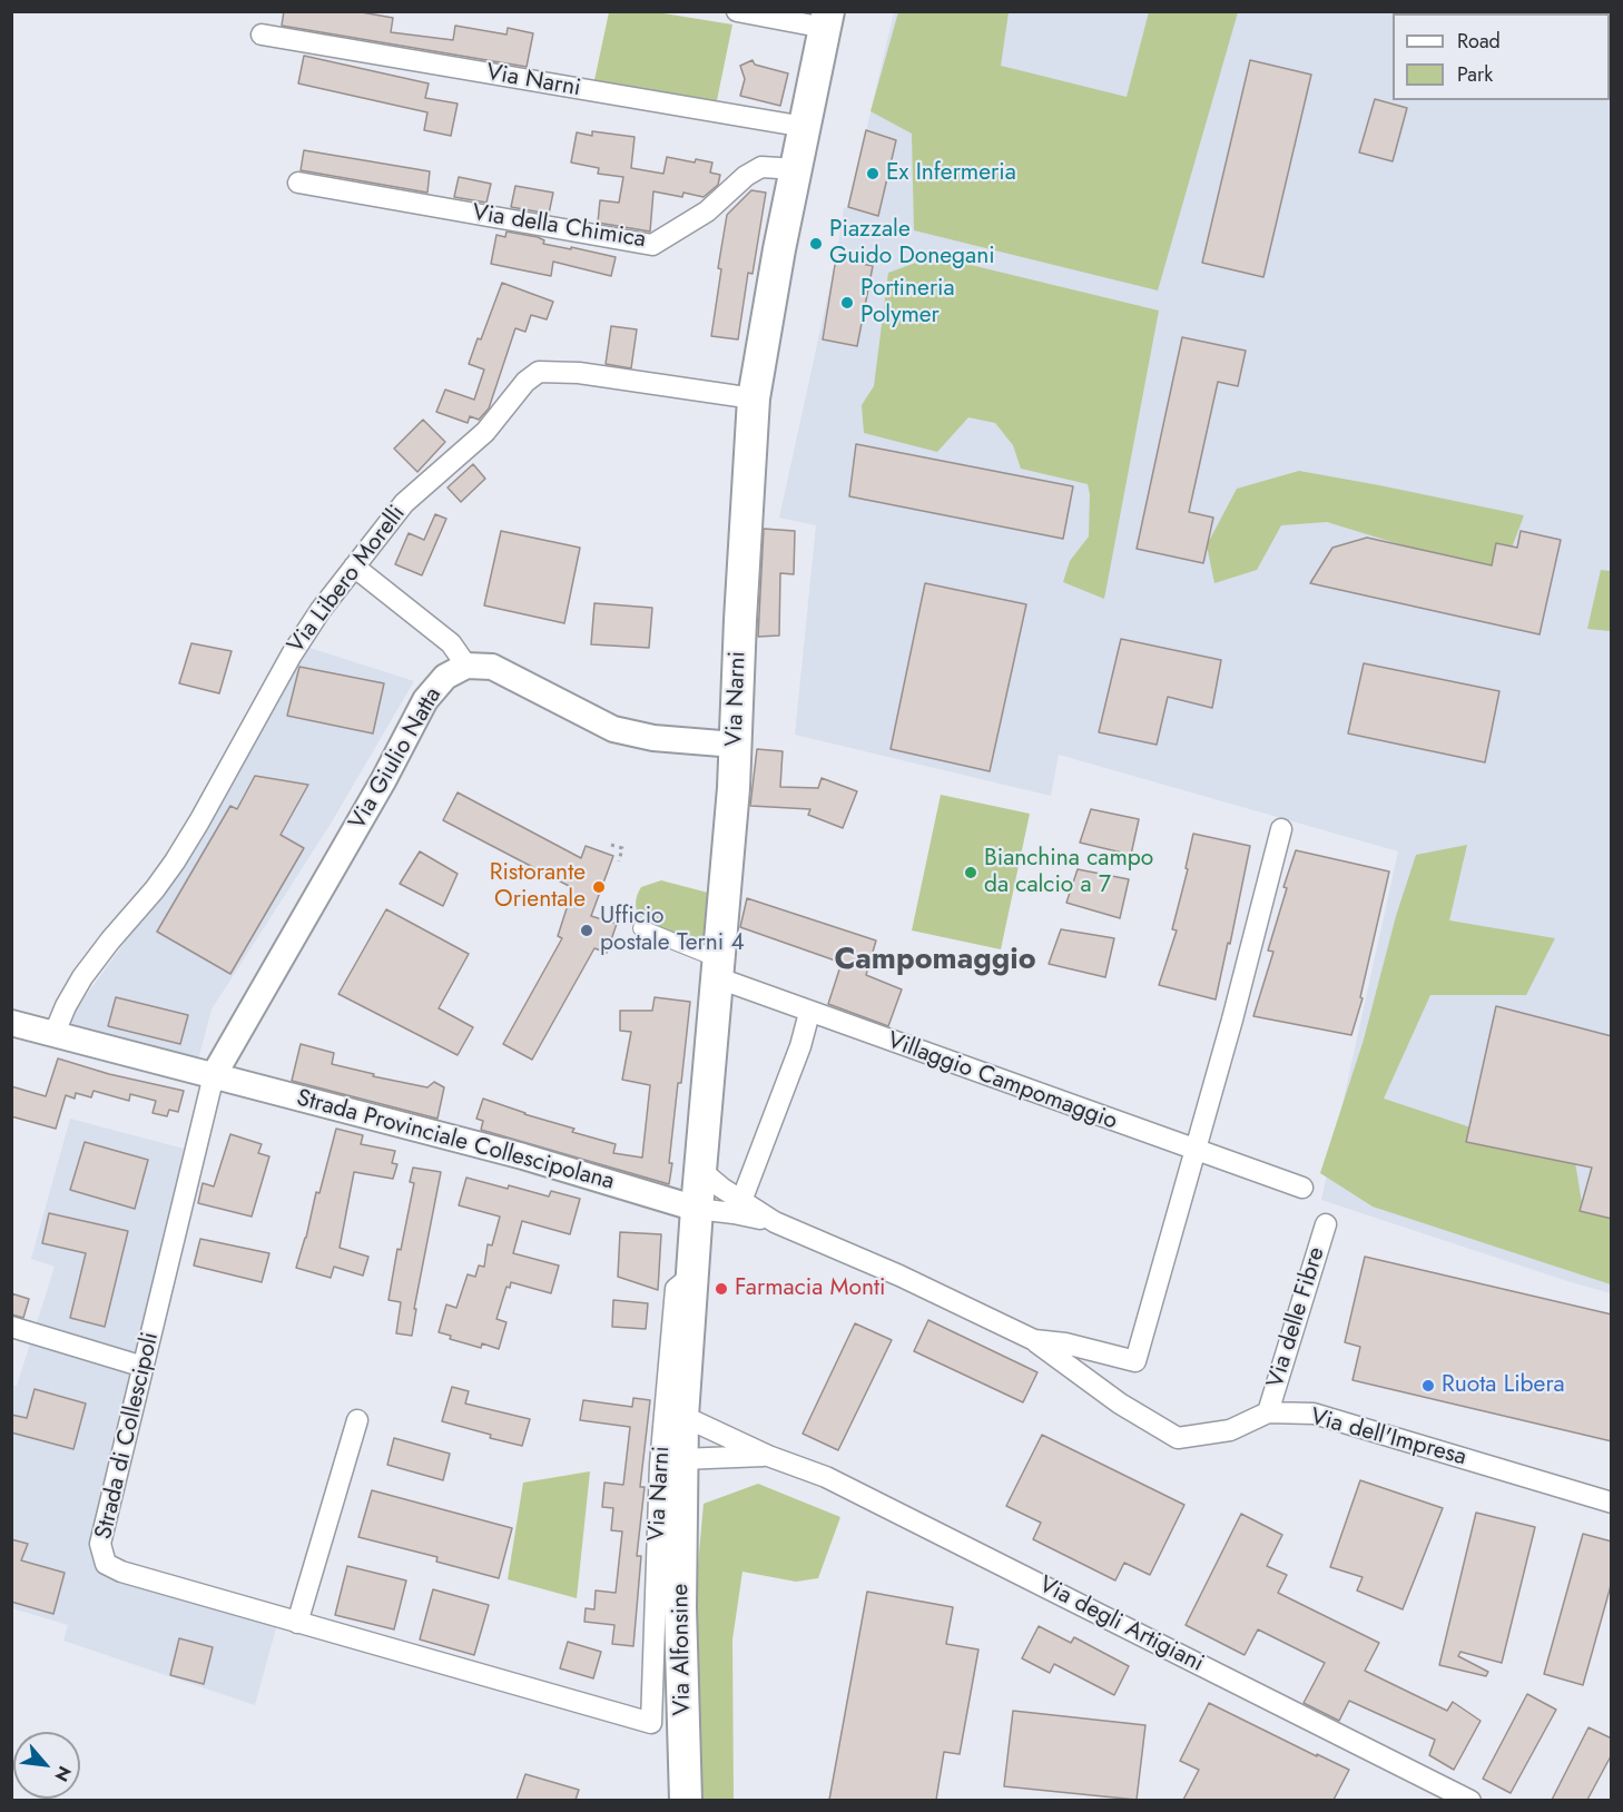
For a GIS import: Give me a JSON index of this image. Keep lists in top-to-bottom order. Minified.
{"streets":{"main road":["Via Narni","Via Alfonsine"],"street":["Via della Chimica","Via Libero Morelli","Via Giulio Natta","Villaggio Campomaggio","Strada Provinciale Collescipolana","Via delle Fibre","Strada di Collescipoli","Via dell'Impresa","Via degli Artigiani"]},"crossings":[["Via Narni","Via della Chimica"],["Via Narni","Via Libero Morelli"],["Via Narni","Villaggio Campomaggio"],["Via Narni","Strada Provinciale Collescipolana"],["Via Narni","Strada di Collescipoli"],["Via Narni","Via degli Artigiani"],["Via Narni","Via Alfonsine"],["Via Giulio Natta","Strada Provinciale Collescipolana"],["Via Giulio Natta","Strada di Collescipoli"],["Strada Provinciale Collescipolana","Strada di Collescipoli"],["Via delle Fibre","Via dell'Impresa"],["Via degli Artigiani","Via Alfonsine"]],"districts":["Campomaggio"],"places":["Ex Infermeria","Piazzale Guido Donegani","Portineria Polymer","Bianchina campo da calcio a 7","Ristorante Orientale","Ufficio postale Terni 4","Farmacia Monti","Ruota Libera"],"legend":["Road","Park"],"north":"bottom right"}
